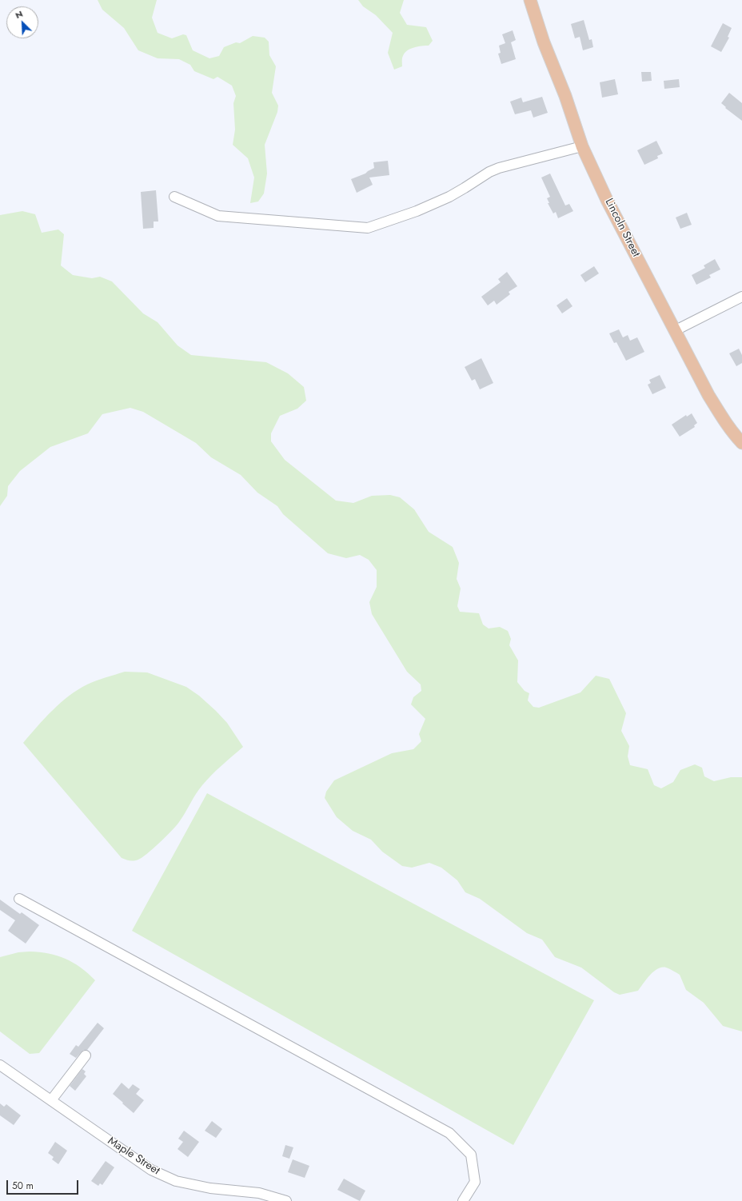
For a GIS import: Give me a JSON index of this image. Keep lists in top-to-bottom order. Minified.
{"streets":{"main road":["Lincoln Street"],"street":["Maple Street"]},"scale_bar":"50 m","north":"top left"}
